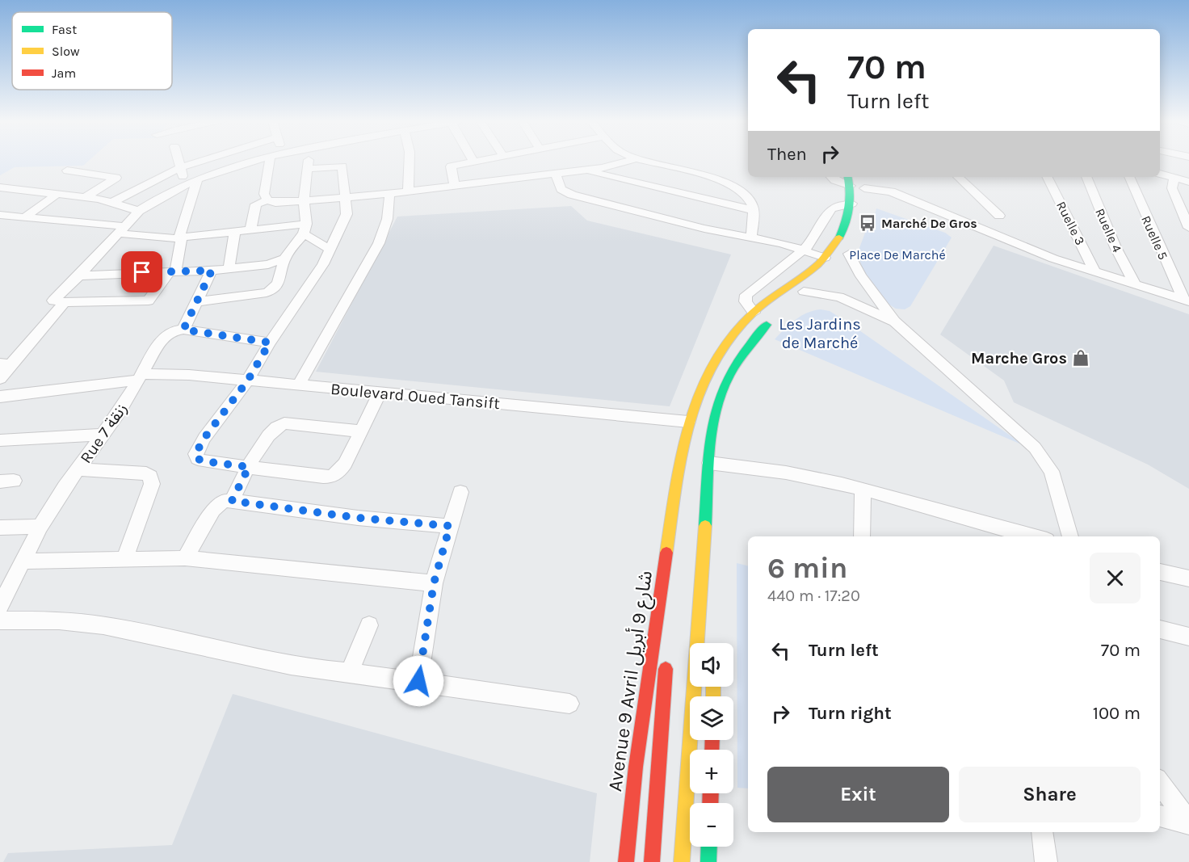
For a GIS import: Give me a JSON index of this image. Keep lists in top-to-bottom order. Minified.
{"streets":{"highway":["Avenue 9 Avril شارع 9 أبريل"],"street":["Ruelle 3","Ruelle 4","Ruelle 5","Boulevard Oued Tansift","Rue 7 زنقة"]},"crossings":[["Boulevard Oued Tansift","Rue 7 زنقة"],["Boulevard Oued Tansift","Avenue 9 Avril شارع 9 أبريل"]],"parks":["Place De Marché","Les Jardins de Marché"],"places":{"bus stop":["Marché De Gros"],"shop":["Marche Gros"]},"legend":["Fast","Slow","Jam"],"page":{"turn":["70 m","Turn left"],"then":"Then","heading":["6 min","440 m · 17:20"],"list":[{"name":"Turn left","value":"70 m"},{"name":"Turn right","value":"100 m"}],"map_buttons":["+","−"],"buttons":["Exit","Share"]}}
